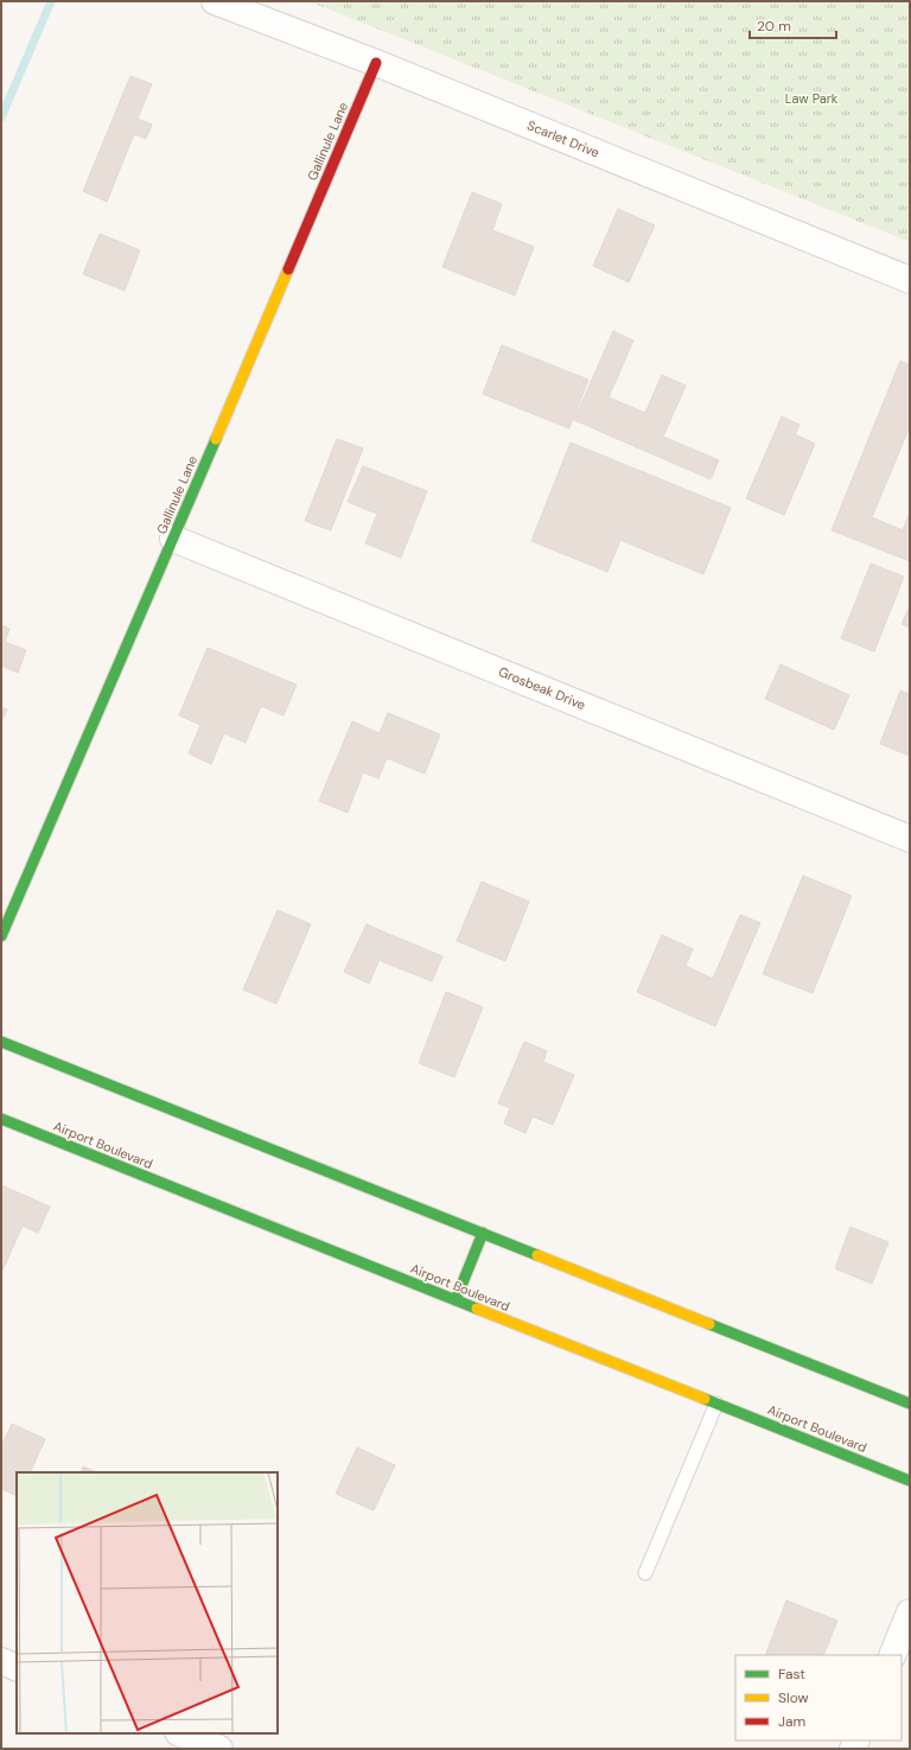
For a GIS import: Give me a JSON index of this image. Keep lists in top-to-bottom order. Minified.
{"streets":{"main road":["Gallinule Lane","Airport Boulevard"],"street":["Scarlet Drive","Grosbeak Drive"]},"crossings":[["Scarlet Drive","Gallinule Lane"],["Gallinule Lane","Grosbeak Drive"]],"parks":["Law Park"],"legend":["Fast","Slow","Jam"],"scale_bar":"20 m"}
